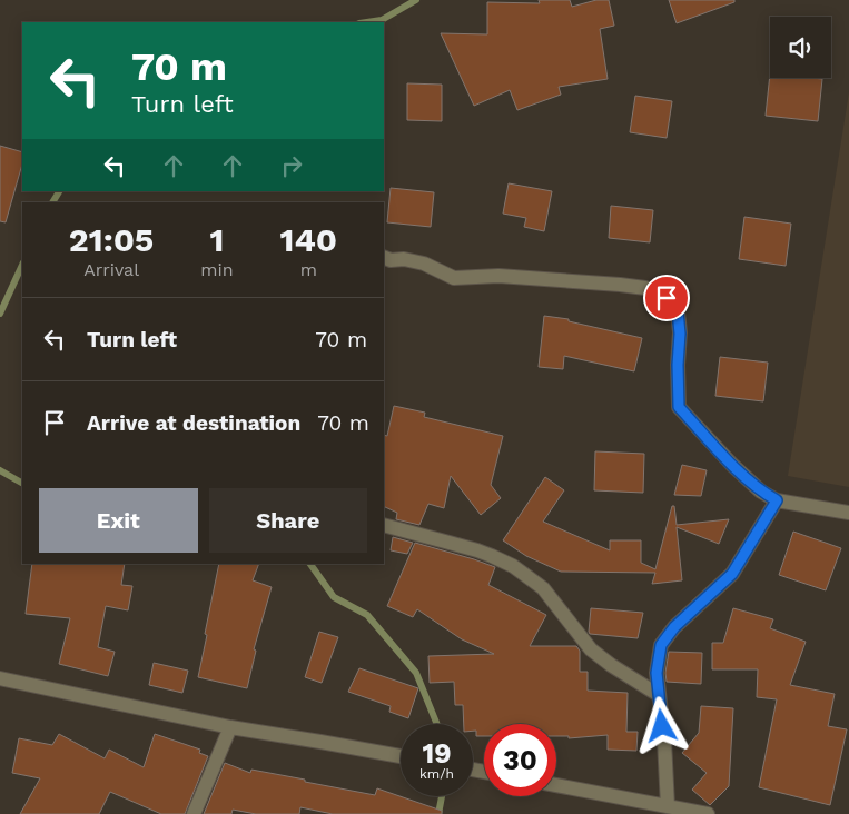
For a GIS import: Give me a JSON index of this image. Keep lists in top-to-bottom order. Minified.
{"page":{"turn":["70 m","Turn left"],"eta":["21:05","Arrival","1","min","140","m"],"list":[{"name":"Turn left","value":"70 m"},{"name":"Arrive at destination","value":"70 m"}],"buttons":["Exit","Share"],"speed":"19 km/h","limit":"30"}}
